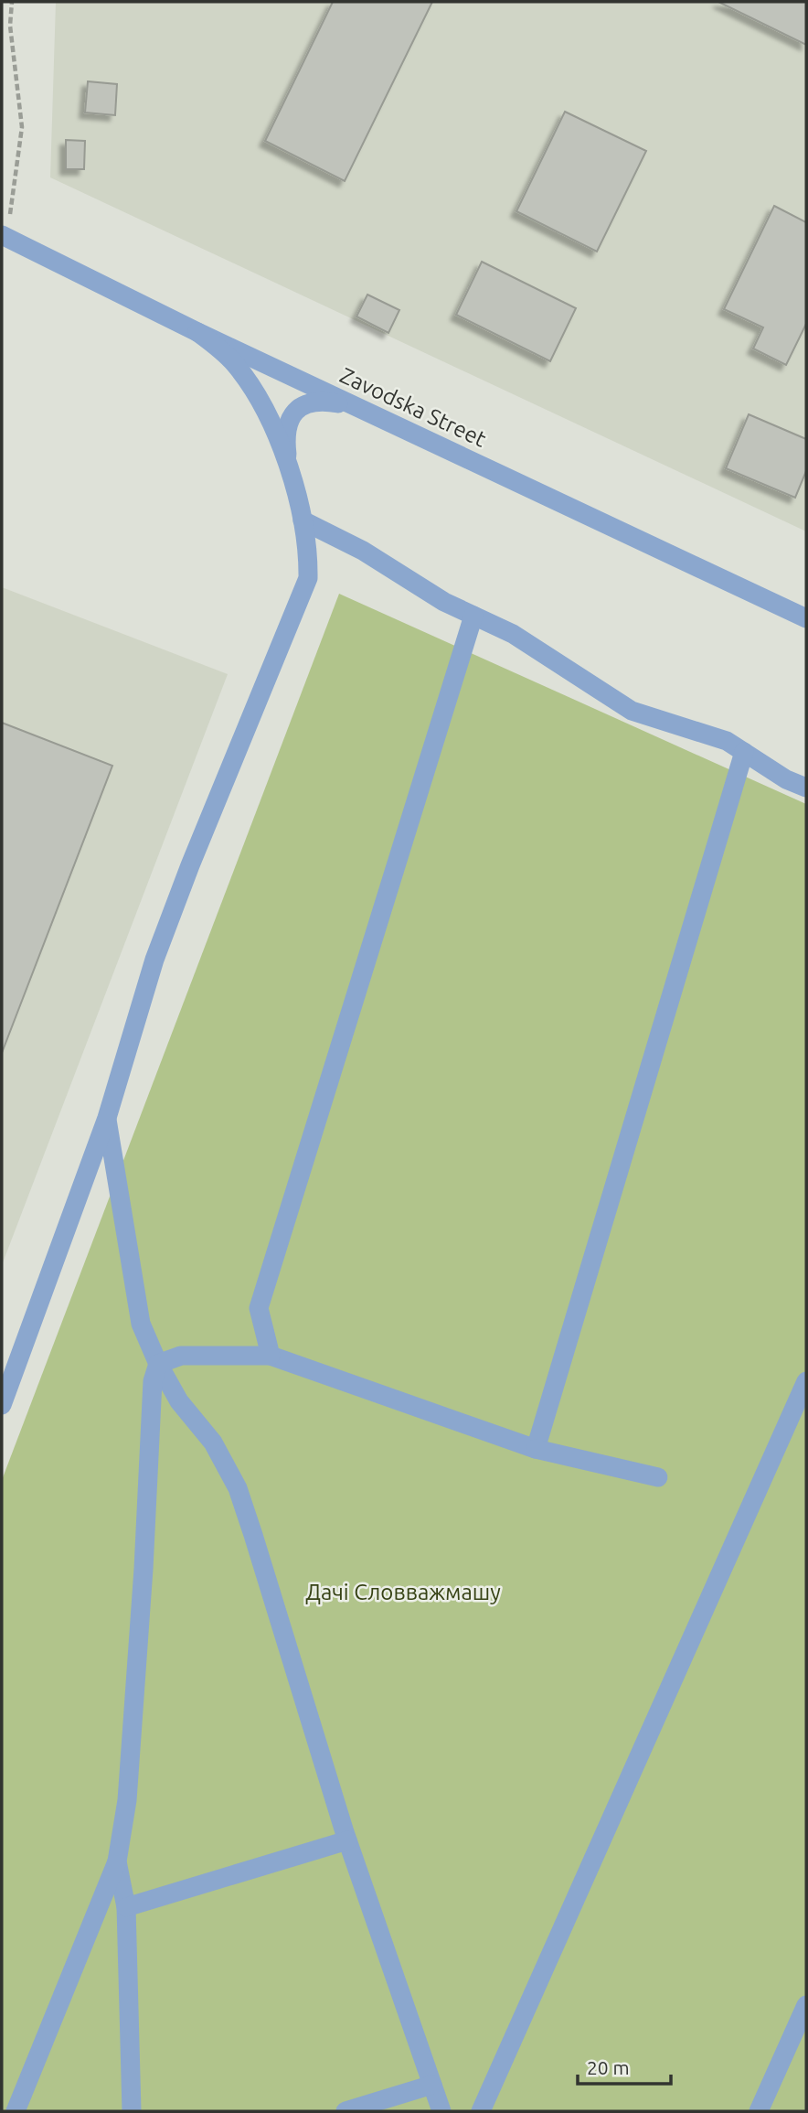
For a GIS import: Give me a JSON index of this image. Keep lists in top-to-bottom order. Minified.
{"streets":{"street":["Zavodska Street"]},"parks":["Дачі Словважмашу"],"scale_bar":"20 m"}
